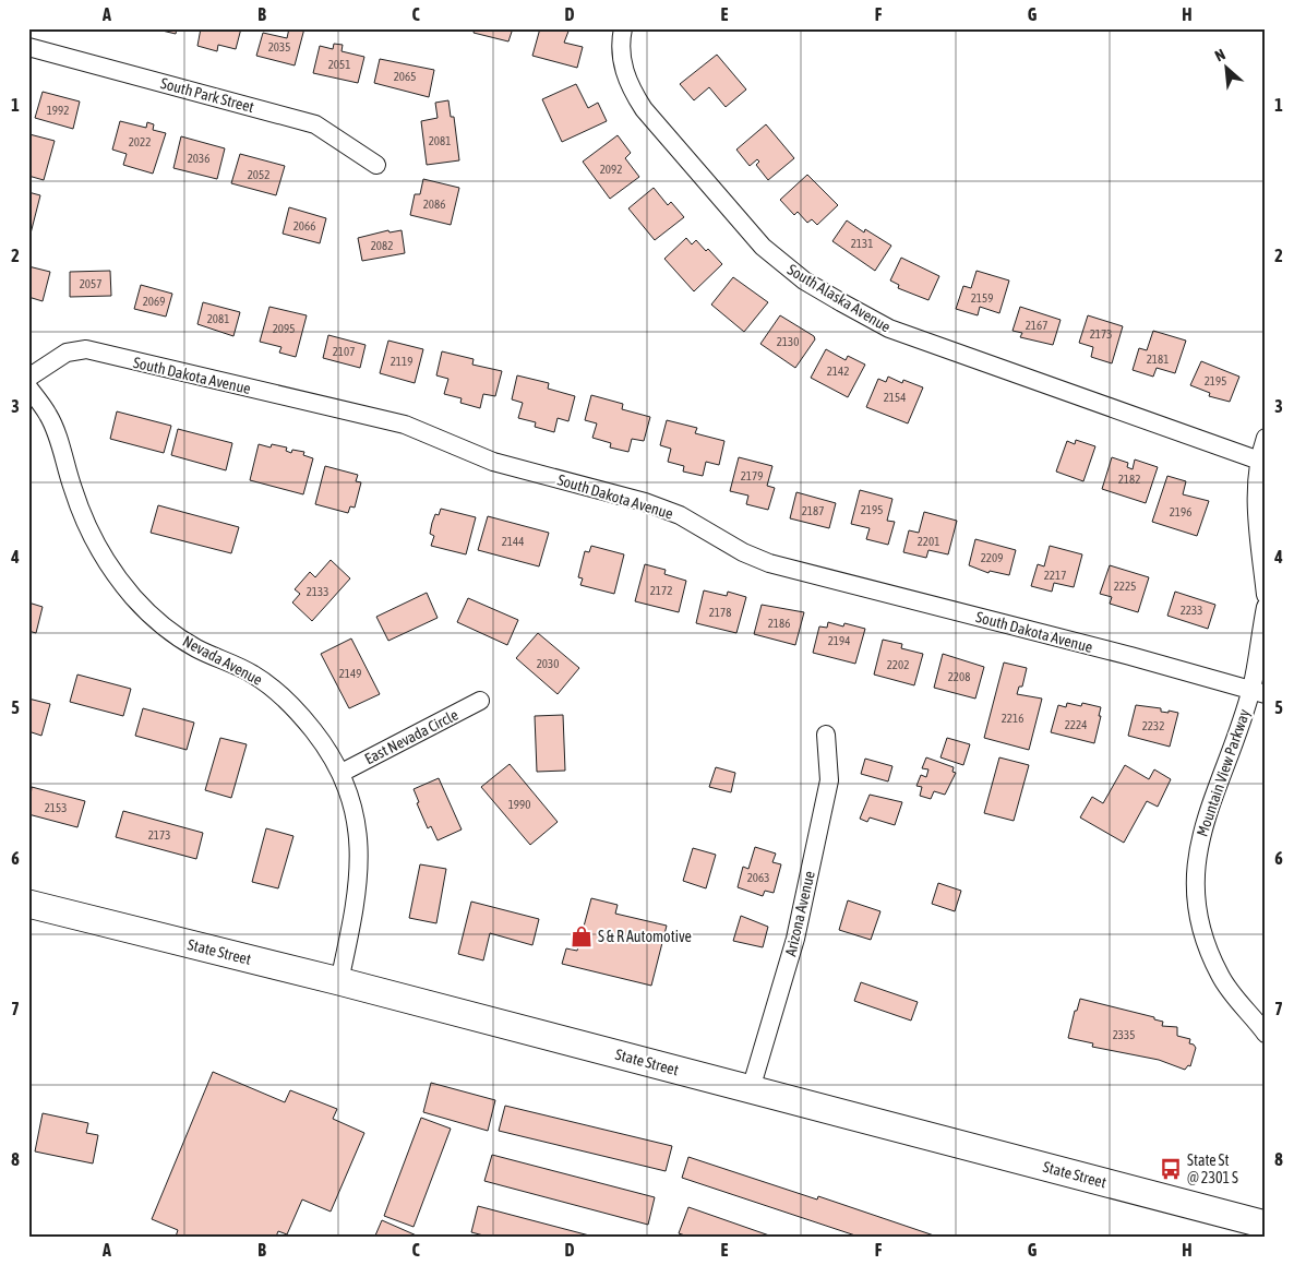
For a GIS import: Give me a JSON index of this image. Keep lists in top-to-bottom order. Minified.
{"streets":{"main road":["State Street"],"street":["South Park Street","South Alaska Avenue","South Dakota Avenue","Nevada Avenue","East Nevada Circle","Mountain View Parkway","Arizona Avenue"]},"crossings":[["South Dakota Avenue","Mountain View Parkway"],["Nevada Avenue","East Nevada Circle"],["Nevada Avenue","State Street"],["Arizona Avenue","State Street"]],"places":{"shop":["S & R Automotive"],"bus stop":["State St @ 2301 S"]},"house_numbers":["2035","2051","2065","1992","2081","2022","2036","2092","2052","2086","2066","2131","2082","2057","2159","2069","2081","2167","2095","2173","2130","2107","2181","2119","2142","2195","2154","2179","2182","2195","2187","2196","2144","2201","2209","2217","2225","2172","2133","2233","2178","2186","2194","2030","2202","2149","2208","2216","2224","2232","1990","2153","2173","2063","2335"],"north":"top left","grid":{"columns":["A","B","C","D","E","F","G","H"],"rows":["1","2","3","4","5","6","7","8"]}}
